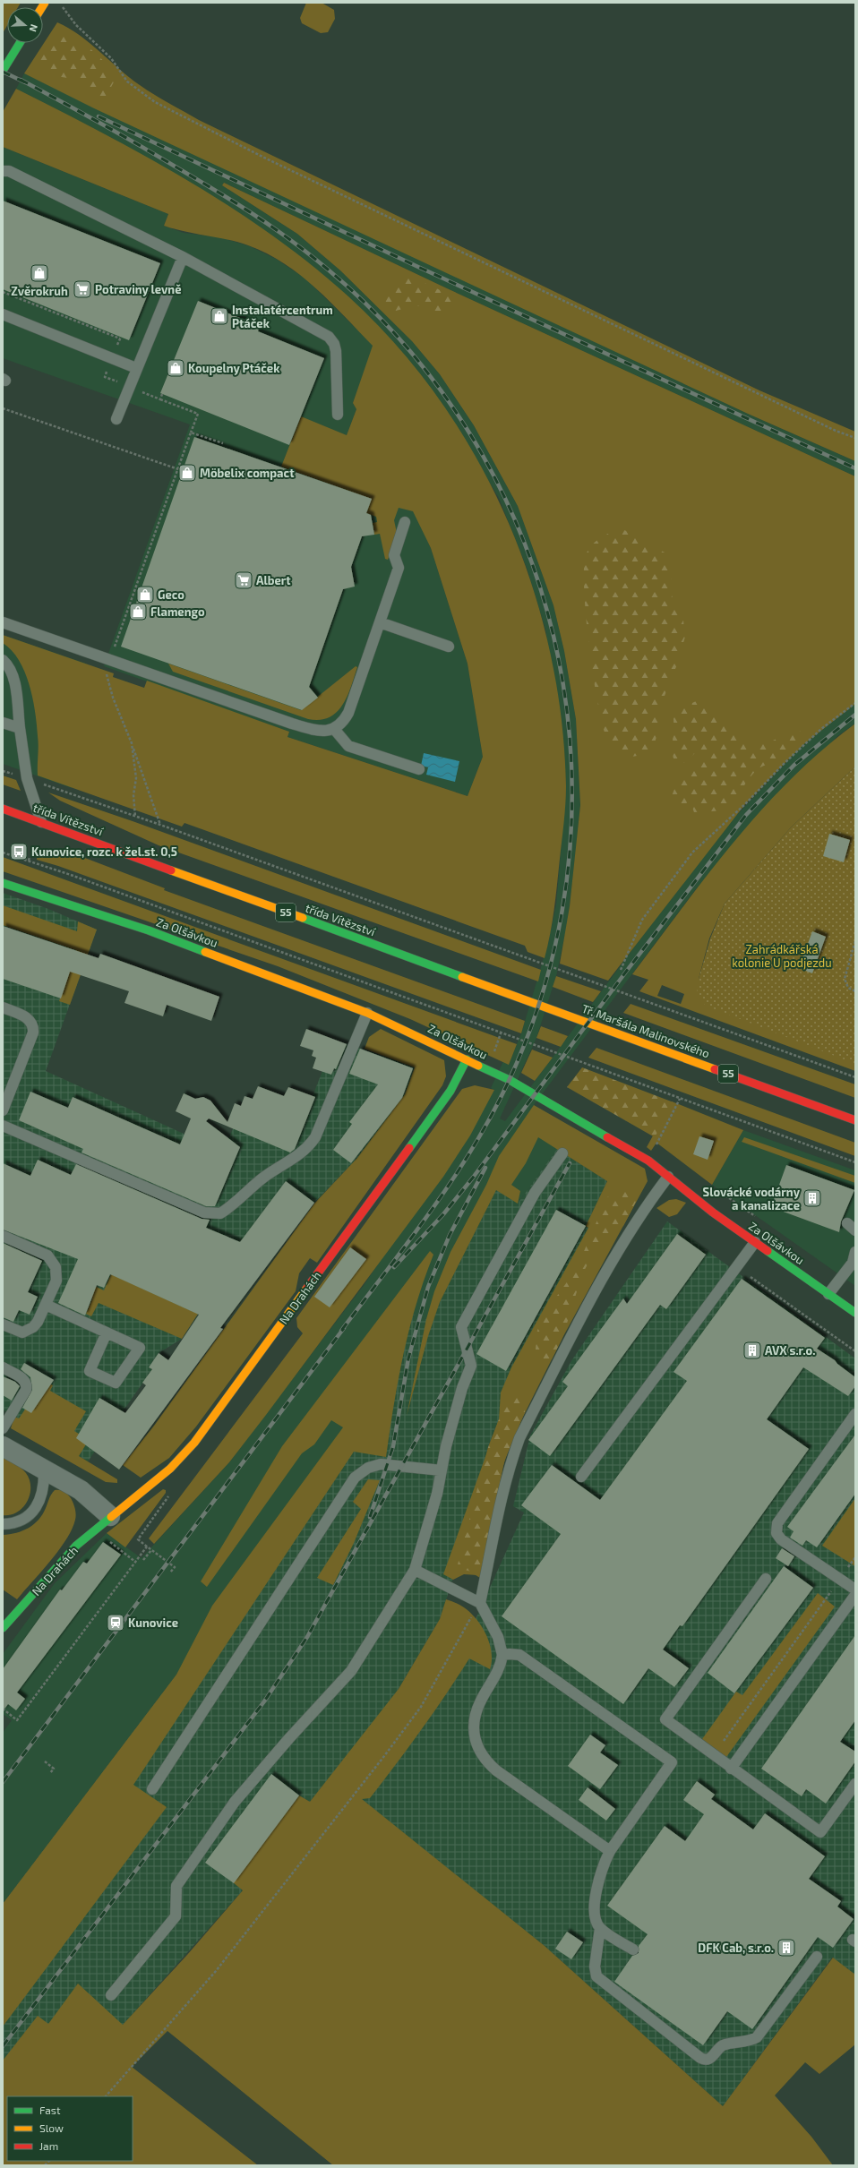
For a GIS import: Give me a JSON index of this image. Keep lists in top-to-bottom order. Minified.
{"streets":{"street":["třída Vítězství","55","Za Olšávkou","Tř. Maršála Malinovského","Na Drahách"]},"crossings":[["třída Vítězství","Tř. Maršála Malinovského"],["Za Olšávkou","Na Drahách"]],"parks":["Zahrádkářská kolonie U podjezdu"],"places":{"shop":["Zvěrokruh","Instalatércentrum Ptáček","Koupelny Ptáček","Möbelix compact","Geco","Flamengo"],"supermarket":["Potraviny levně","Albert"],"bus stop":["Kunovice, rozc. k žel.st. 0,5"],"building":["Slovácké vodárny a kanalizace","AVX s.r.o.","DFK Cab, s.r.o."],"station":["Kunovice"]},"legend":["Fast","Slow","Jam"],"north":"right"}
